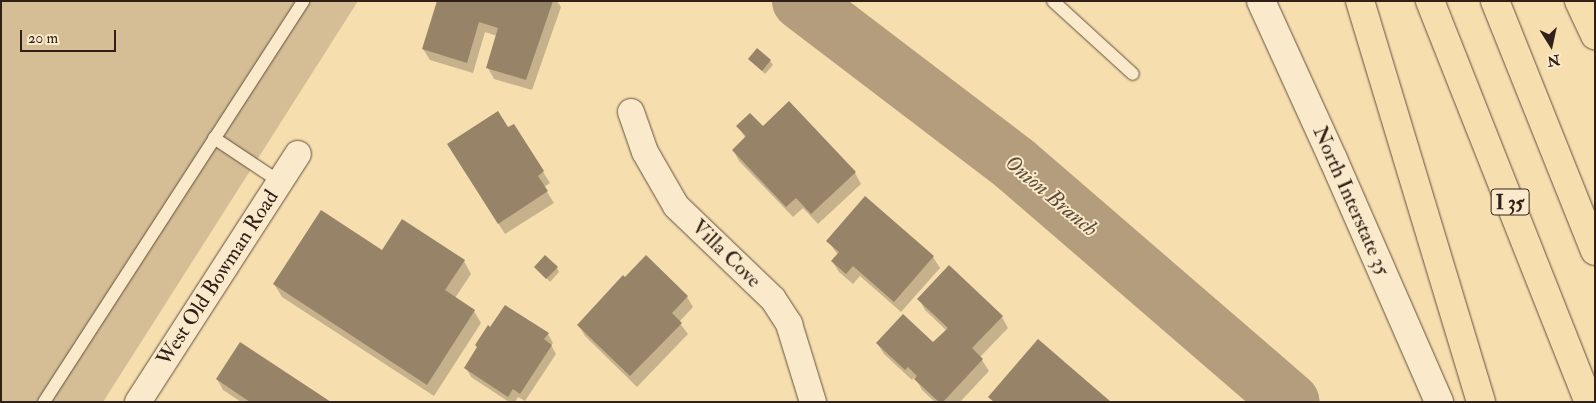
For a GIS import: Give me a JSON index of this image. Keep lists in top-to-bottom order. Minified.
{"streets":{"highway":["I 35"],"main road":["North Interstate 35"],"street":["Villa Cove","West Old Bowman Road"]},"water":["Onion Branch"],"scale_bar":"20 m","north":"bottom"}
